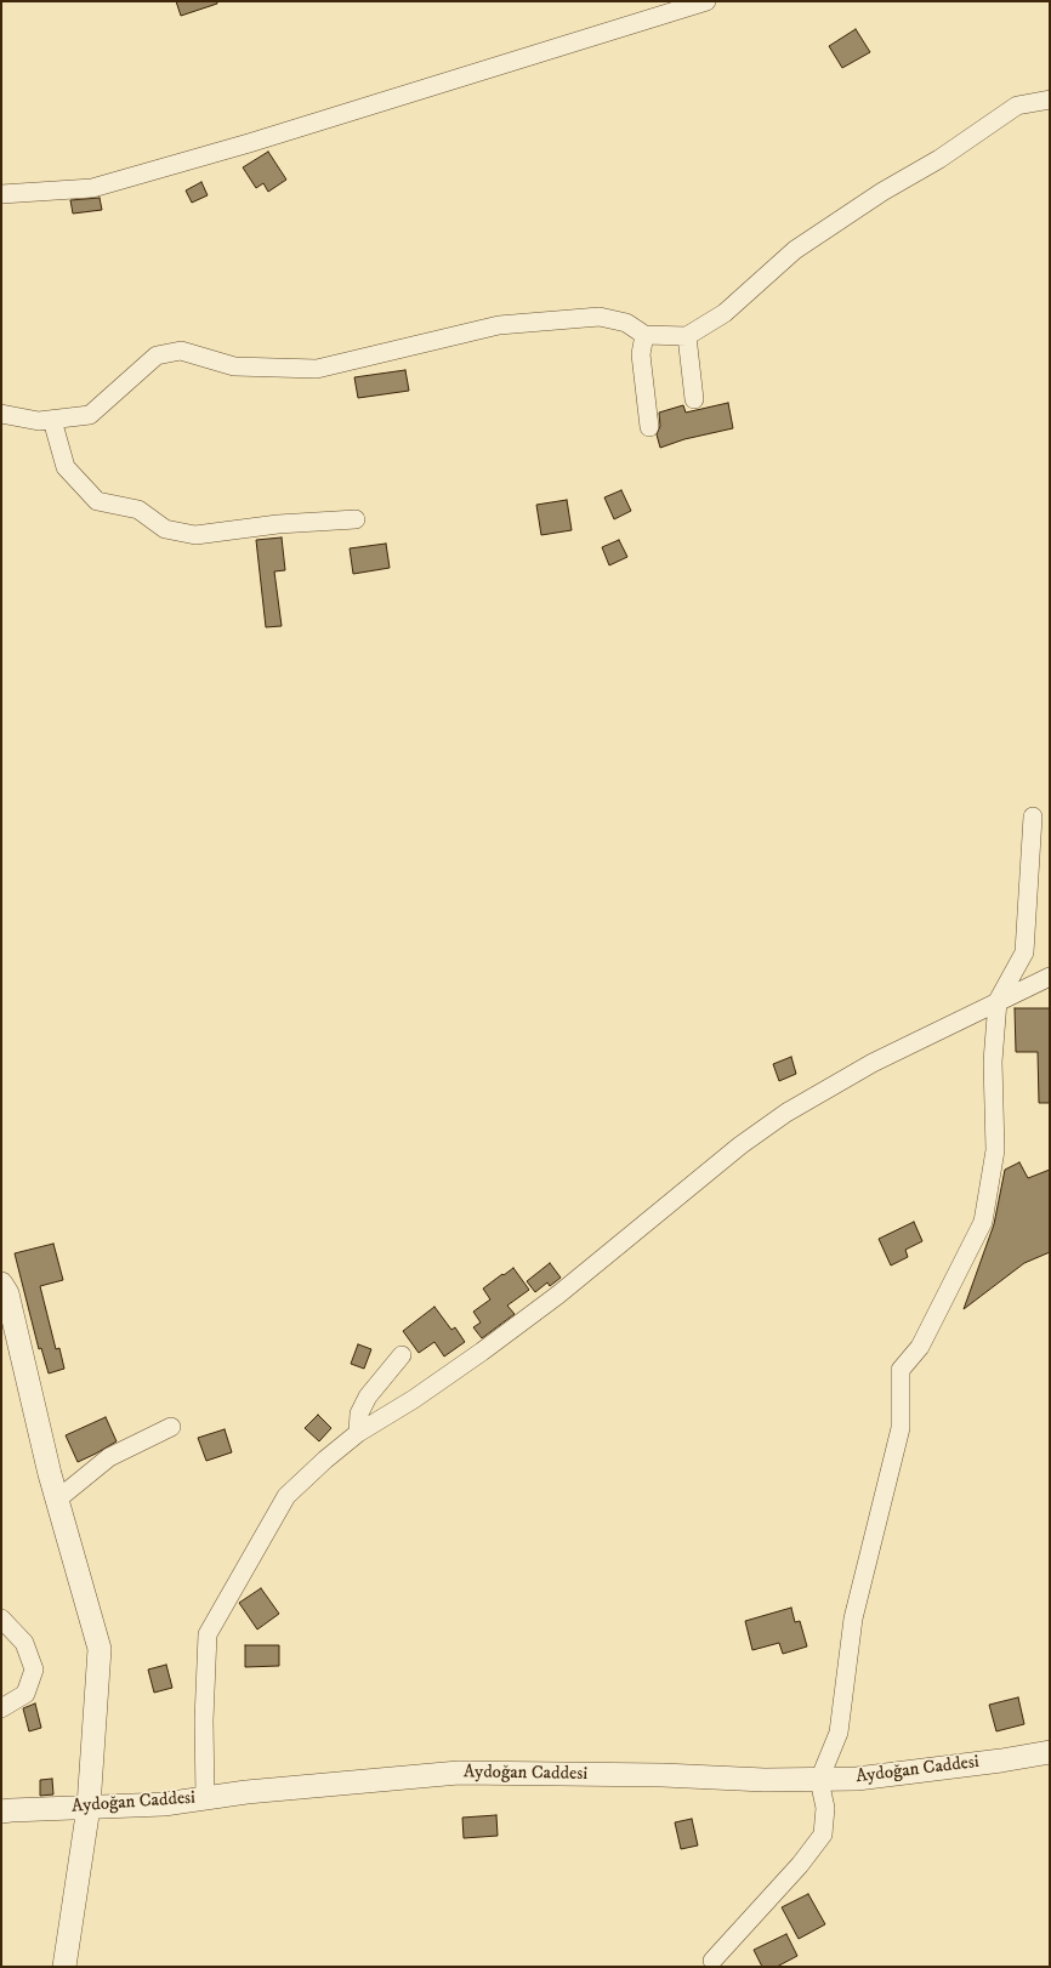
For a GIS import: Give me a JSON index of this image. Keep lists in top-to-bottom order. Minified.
{"streets":{"street":["Aydoğan Caddesi"]}}
